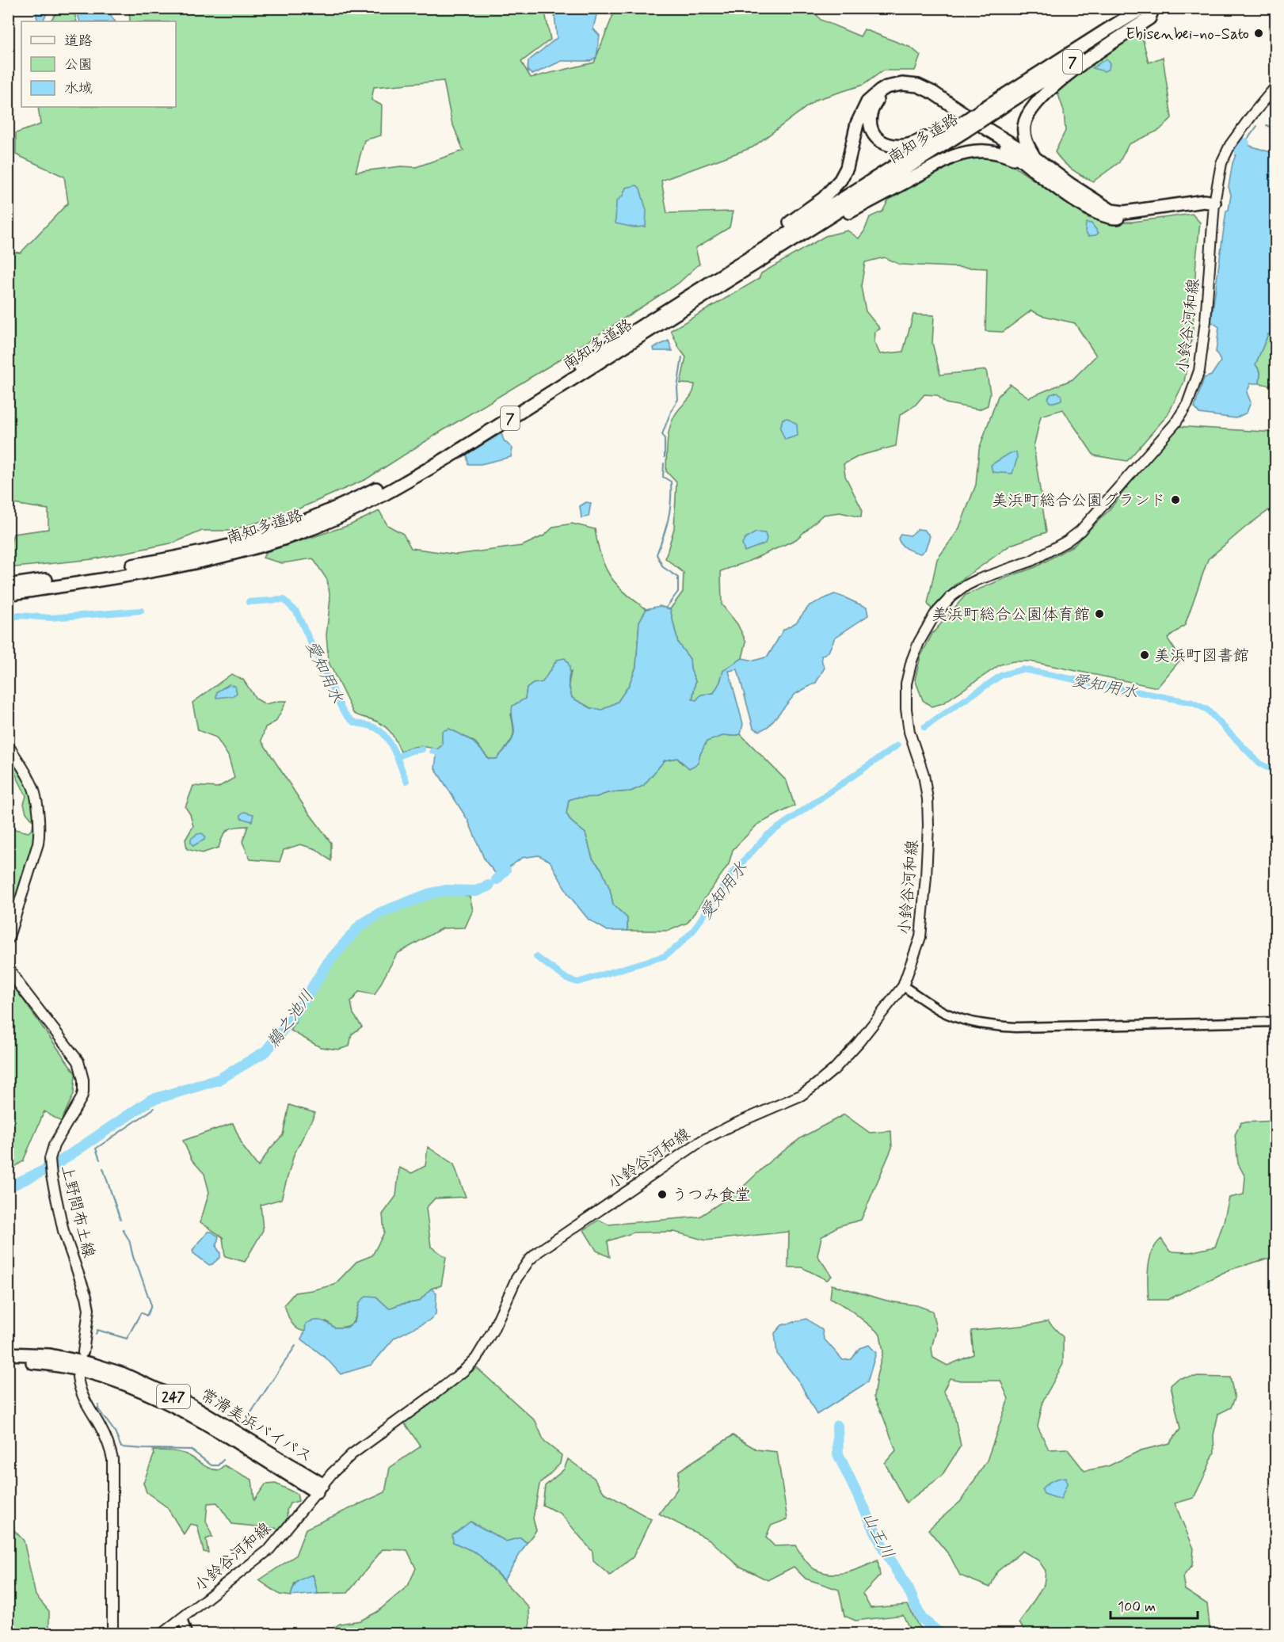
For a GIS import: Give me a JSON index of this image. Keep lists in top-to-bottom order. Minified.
{"streets":{"highway":["7","南知多道路","247","常滑美浜バイパス"],"main road":["小鈴谷河和線","上野間布土線"]},"crossings":[["小鈴谷河和線","常滑美浜バイパス"]],"water":["愛知用水","鵜之池川","山王川"],"places":["Ebisenbei-no-Sato","美浜町総合公園グランド","美浜町総合公園体育館","美浜町図書館","うつみ食堂"],"legend":["道路","公園","水域"],"scale_bar":"100 m"}
